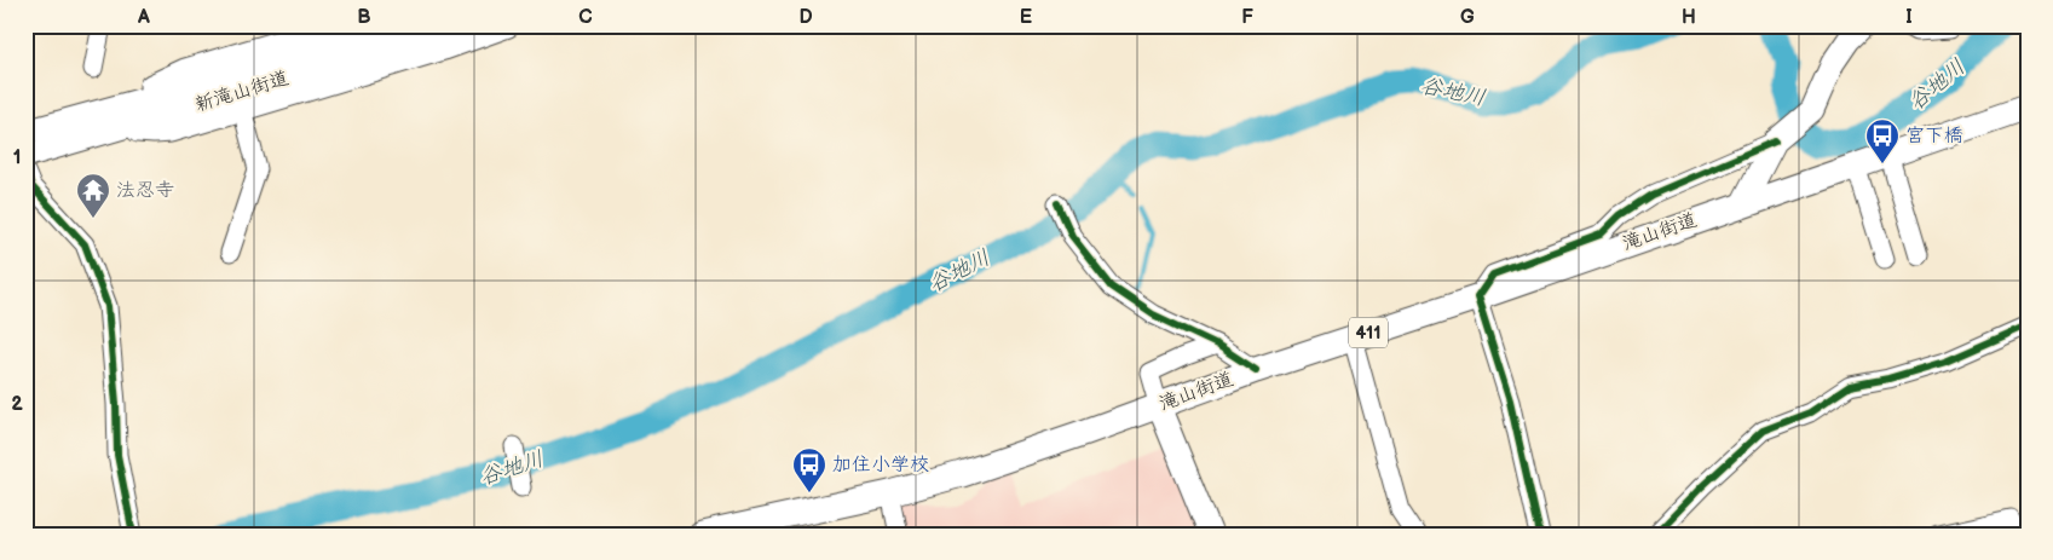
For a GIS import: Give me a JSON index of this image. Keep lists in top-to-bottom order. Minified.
{"streets":{"highway":["滝山街道","411"],"main road":["新滝山街道"]},"water":["谷地川"],"places":{"bus stop":["宮下橋","加住小学校"],"temple":["法忍寺"]},"grid":{"columns":["A","B","C","D","E","F","G","H","I"],"rows":["1","2"]}}
